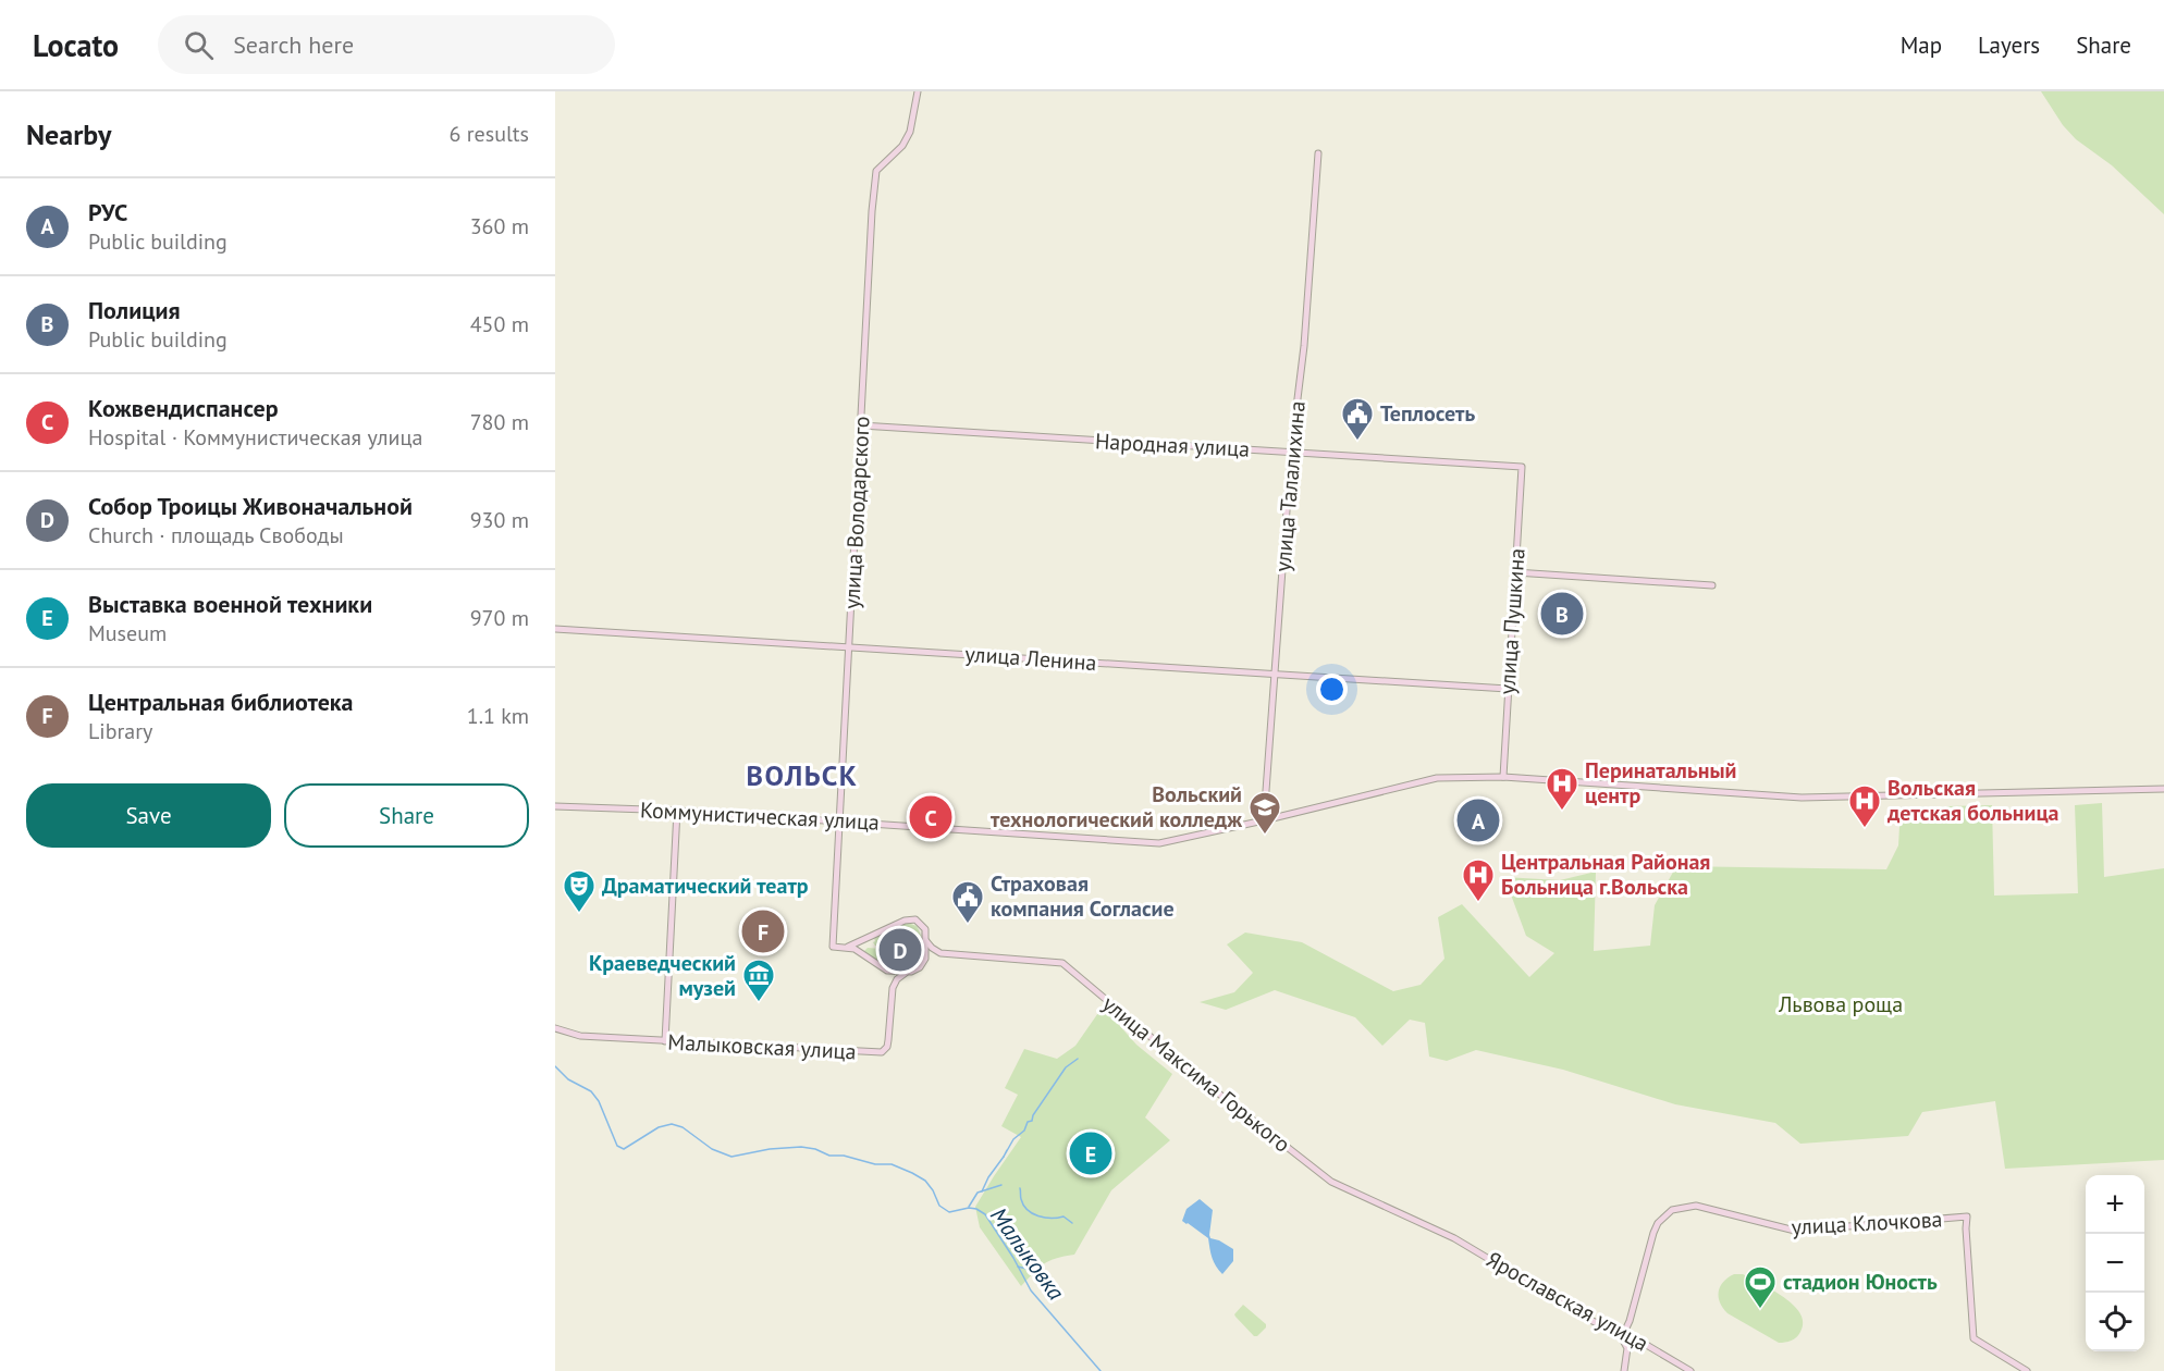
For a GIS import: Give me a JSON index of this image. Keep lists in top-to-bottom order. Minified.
{"streets":{"street":["Народная улица","улица Талалихина","улица Володарского","улица Пушкина","улица Ленина","Коммунистическая улица","Малыковская улица","улица Максима Горького","улица Клочкова","Ярославская улица"]},"crossings":[["Народная улица","улица Талалихина"],["Народная улица","улица Володарского"],["Народная улица","улица Пушкина"],["улица Талалихина","улица Ленина"],["улица Талалихина","Коммунистическая улица"],["улица Володарского","улица Ленина"],["улица Володарского","Коммунистическая улица"],["улица Пушкина","улица Ленина"],["улица Пушкина","Коммунистическая улица"],["улица Максима Горького","Ярославская улица"],["улица Клочкова","Ярославская улица"]],"districts":["ВОЛЬСК"],"water":["Малыковка"],"parks":["Львова роща"],"places":{"public building":["Теплосеть","Страховая компания Согласие"],"hospital":["Перинатальный центр","Вольская детская больница","Центральная Районая Больница г.Вольска"],"school or university":["Вольский технологический колледж"],"theatre":["Драматический театр"],"museum":["Краеведческий музей"],"sports":["стадион Юность"]},"page":{"header":"Locato","search":"Search here","nav":["Map","Layers","Share"],"heading":["Nearby","6 results"],"list":[{"mark":"A","name":"РУС","note":"Public building","value":"360 m"},{"mark":"B","name":"Полиция","note":"Public building","value":"450 m"},{"mark":"C","name":"Кожвендиспансер","note":"Hospital · Коммунистическая улица","value":"780 m"},{"mark":"D","name":"Собор Троицы Живоначальной","note":"Church · площадь Свободы","value":"930 m"},{"mark":"E","name":"Выставка военной техники","note":"Museum","value":"970 m"},{"mark":"F","name":"Центральная библиотека","note":"Library","value":"1.1 km"}],"pins":["B","C","A","F","D","E"],"buttons":["Save","Share"],"map_buttons":["+","−"]}}
